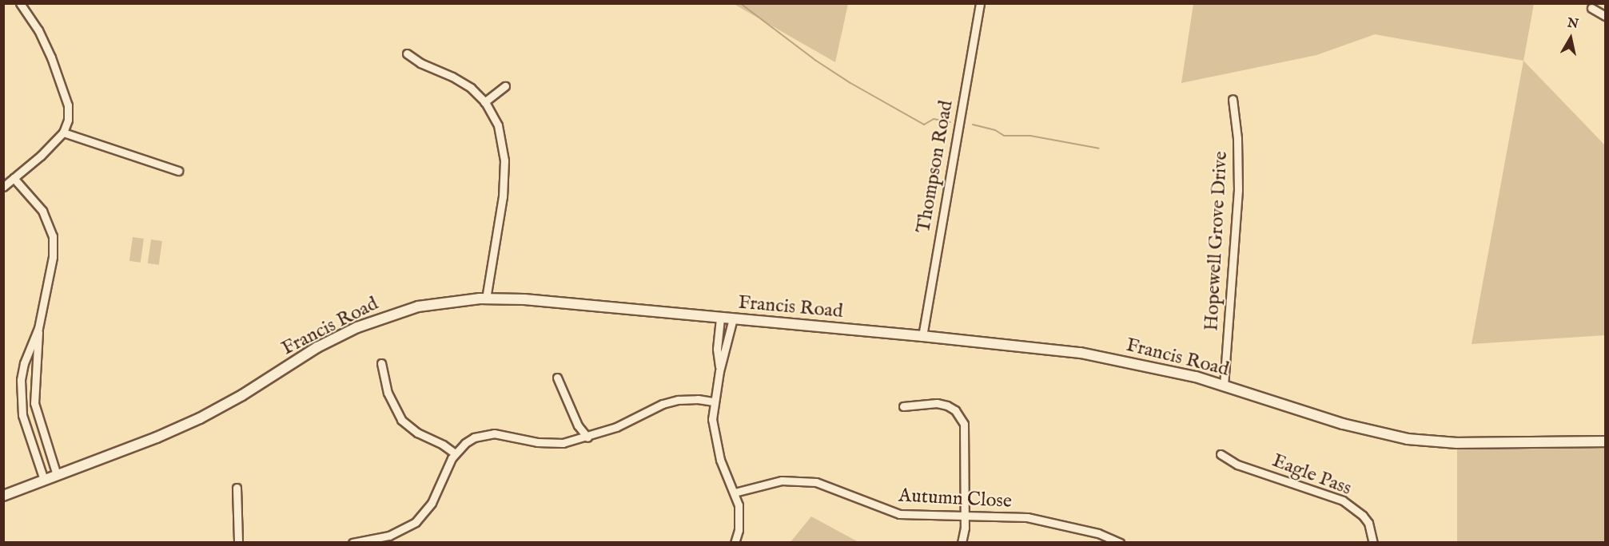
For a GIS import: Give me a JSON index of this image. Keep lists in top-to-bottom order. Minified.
{"streets":{"street":["Thompson Road","Hopewell Grove Drive","Francis Road","Eagle Pass","Autumn Close"]},"crossings":[["Thompson Road","Francis Road"],["Hopewell Grove Drive","Francis Road"]],"north":"top"}
